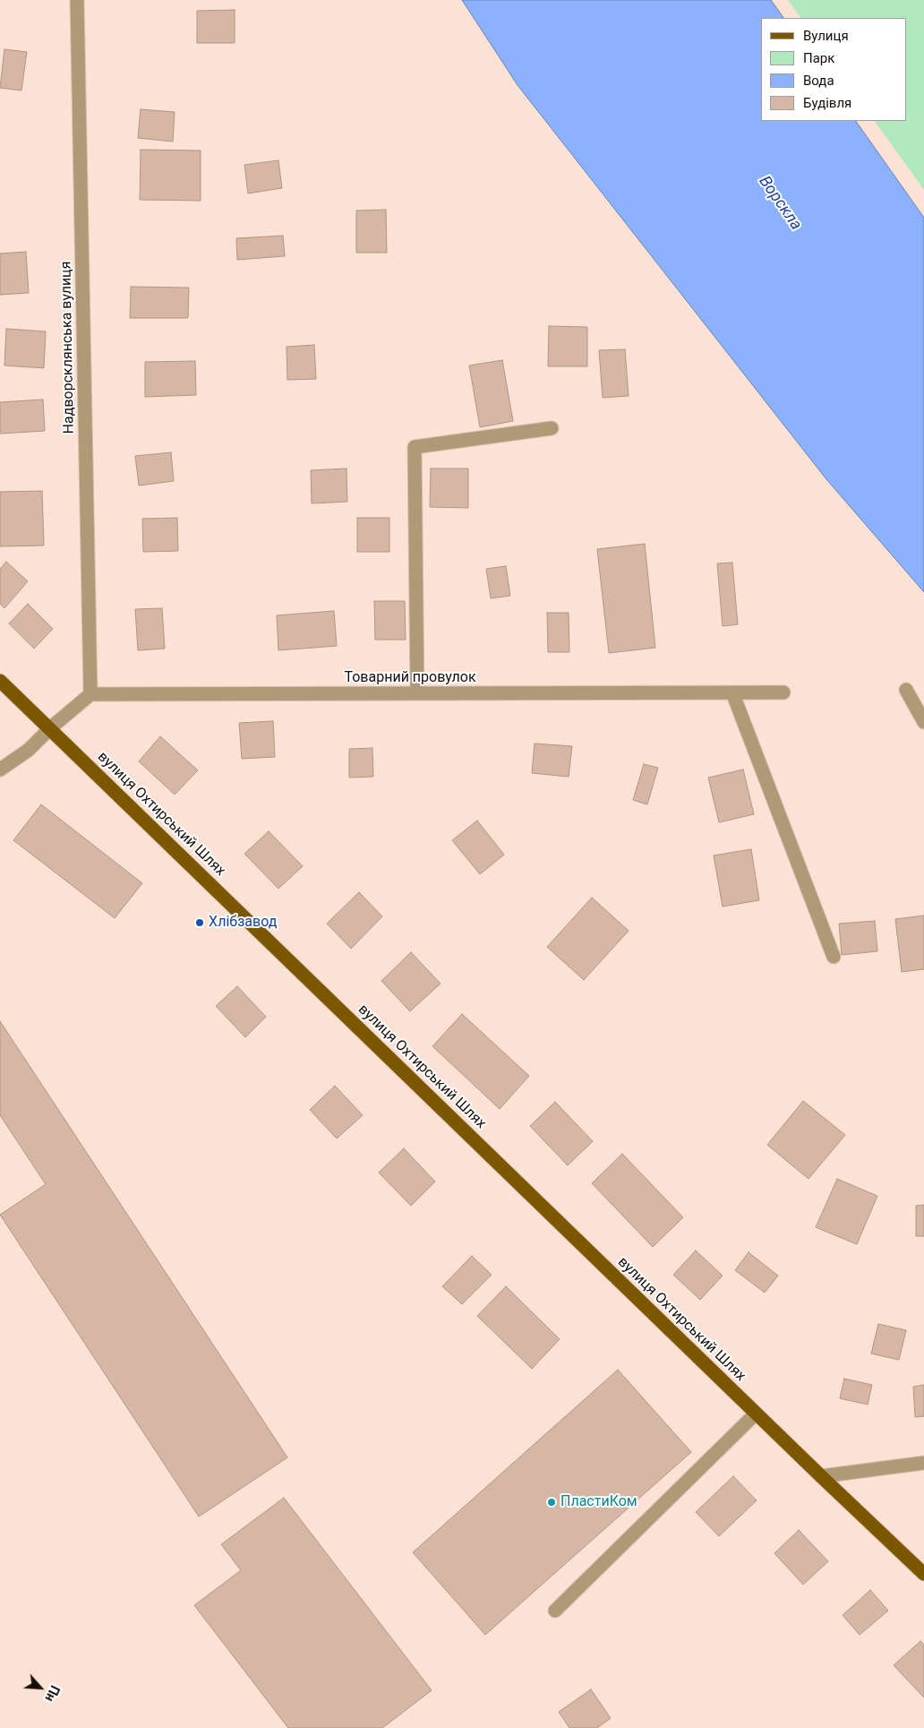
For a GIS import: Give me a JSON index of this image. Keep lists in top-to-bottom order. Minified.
{"streets":{"main road":["вулиця Охтирський Шлях"],"street":["Надворсклянська вулиця","Товарний провулок"]},"crossings":[["Надворсклянська вулиця","Товарний провулок"]],"water":["Ворскла"],"places":["Хлібзавод","ПластиКом"],"legend":["Вулиця","Парк","Вода","Будівля"],"north":"bottom right"}
